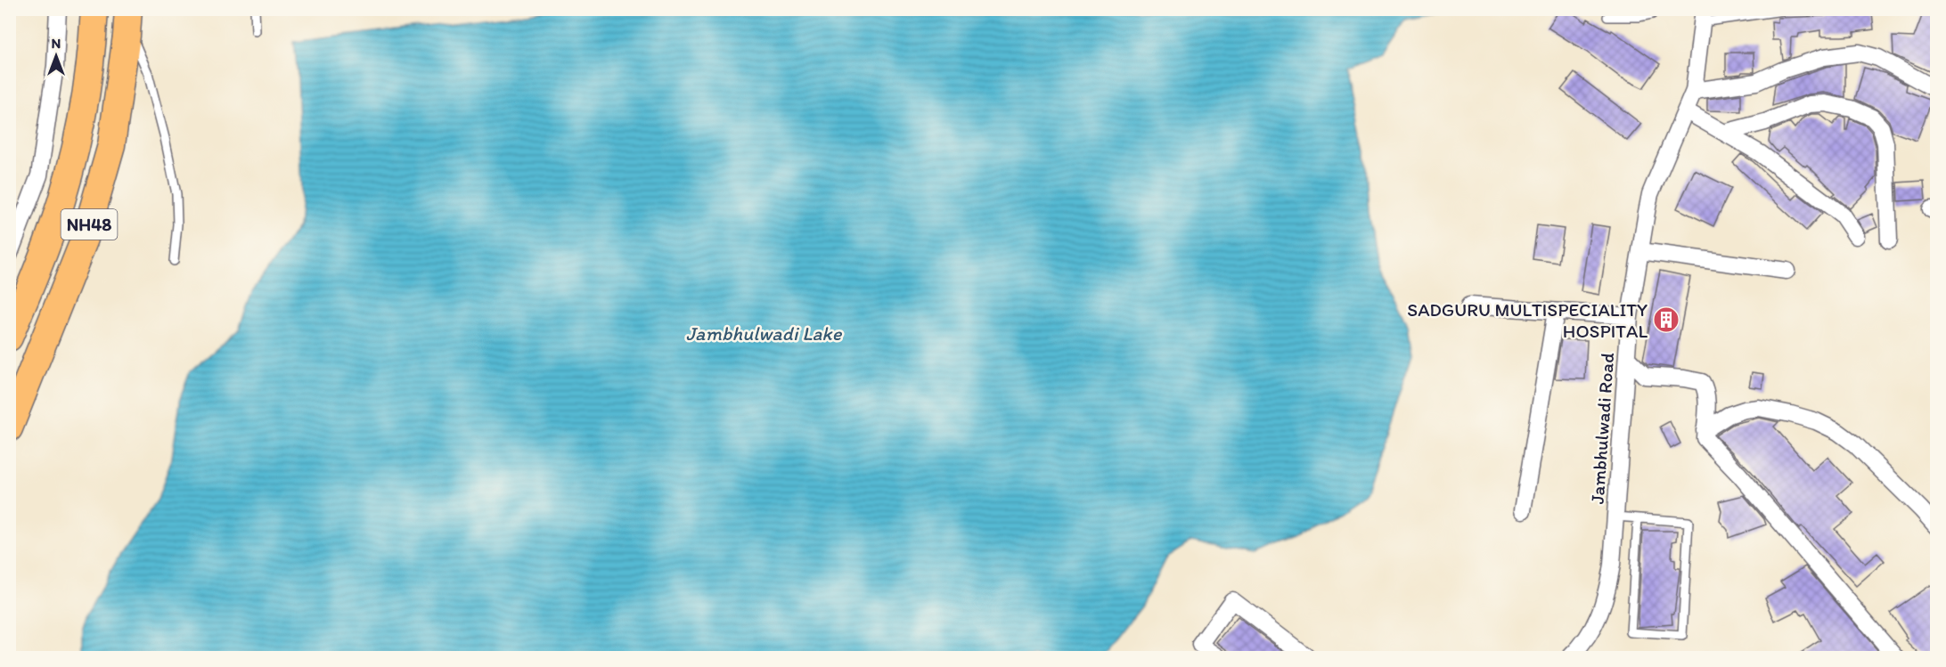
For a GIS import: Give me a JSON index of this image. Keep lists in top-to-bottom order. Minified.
{"streets":{"highway":["NH48"],"street":["Jambhulwadi Road"]},"water":["Jambhulwadi Lake"],"places":{"building":["SADGURU MULTISPECIALITY HOSPITAL"]},"north":"top"}
